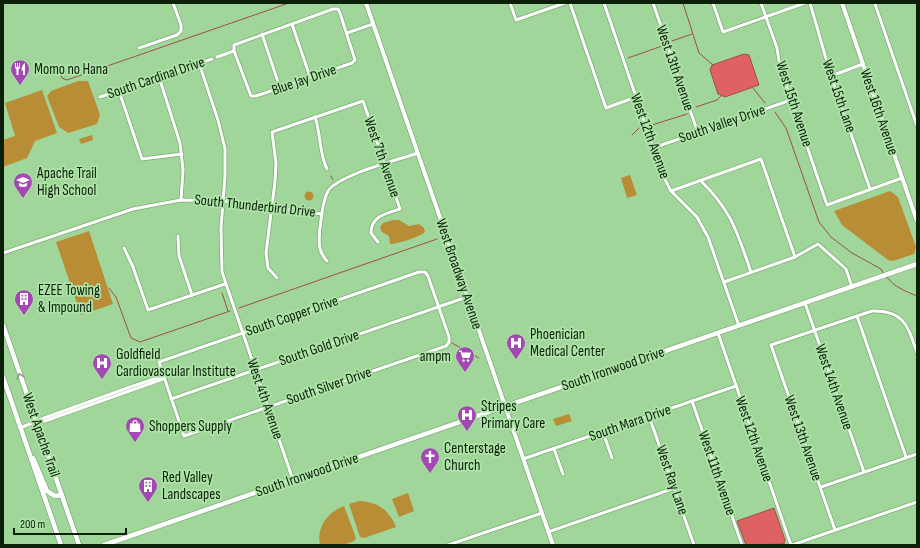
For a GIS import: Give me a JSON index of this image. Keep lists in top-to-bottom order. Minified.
{"streets":{"main road":["West 16th Avenue","West Broadway Avenue","South Ironwood Drive","West Apache Trail"],"street":["West 13th Avenue","South Cardinal Drive","Blue Jay Drive","West 15th Lane","West 15th Avenue","South Valley Drive","West 12th Avenue","West 7th Avenue","South Thunderbird Drive","South Copper Drive","South Gold Drive","South Silver Drive","West 14th Avenue","West 4th Avenue","South Mara Drive","West 11th Avenue","West Ray Lane"]},"crossings":[["West 13th Avenue","South Valley Drive"],["West 13th Avenue","West 14th Avenue"],["South Cardinal Drive","Blue Jay Drive"],["South Cardinal Drive","West 4th Avenue"],["West 15th Lane","West 15th Avenue"],["West 15th Avenue","South Valley Drive"],["South Valley Drive","West 12th Avenue"],["West 12th Avenue","South Ironwood Drive"],["West 12th Avenue","South Mara Drive"],["West 7th Avenue","South Thunderbird Drive"],["South Thunderbird Drive","West Broadway Avenue"],["South Thunderbird Drive","West 4th Avenue"],["West Broadway Avenue","South Gold Drive"],["West Broadway Avenue","South Ironwood Drive"],["West Broadway Avenue","South Mara Drive"],["South Copper Drive","South Gold Drive"],["South Copper Drive","South Silver Drive"],["South Copper Drive","West 4th Avenue"],["South Gold Drive","South Silver Drive"],["South Gold Drive","West 4th Avenue"],["South Ironwood Drive","West 14th Avenue"],["South Ironwood Drive","West 4th Avenue"],["South Silver Drive","West 4th Avenue"],["South Mara Drive","West 11th Avenue"],["South Mara Drive","West Ray Lane"]],"places":{"restaurant":["Momo no Hana"],"school or university":["Apache Trail High School"],"building":["EZEE Towing & Impound","Red Valley Landscapes"],"hospital":["Phoenician Medical Center","Goldfield Cardiovascular Institute","Stripes Primary Care"],"supermarket":["ampm"],"shop":["Shoppers Supply"],"church":["Centerstage Church"]},"scale_bar":"200 m"}
